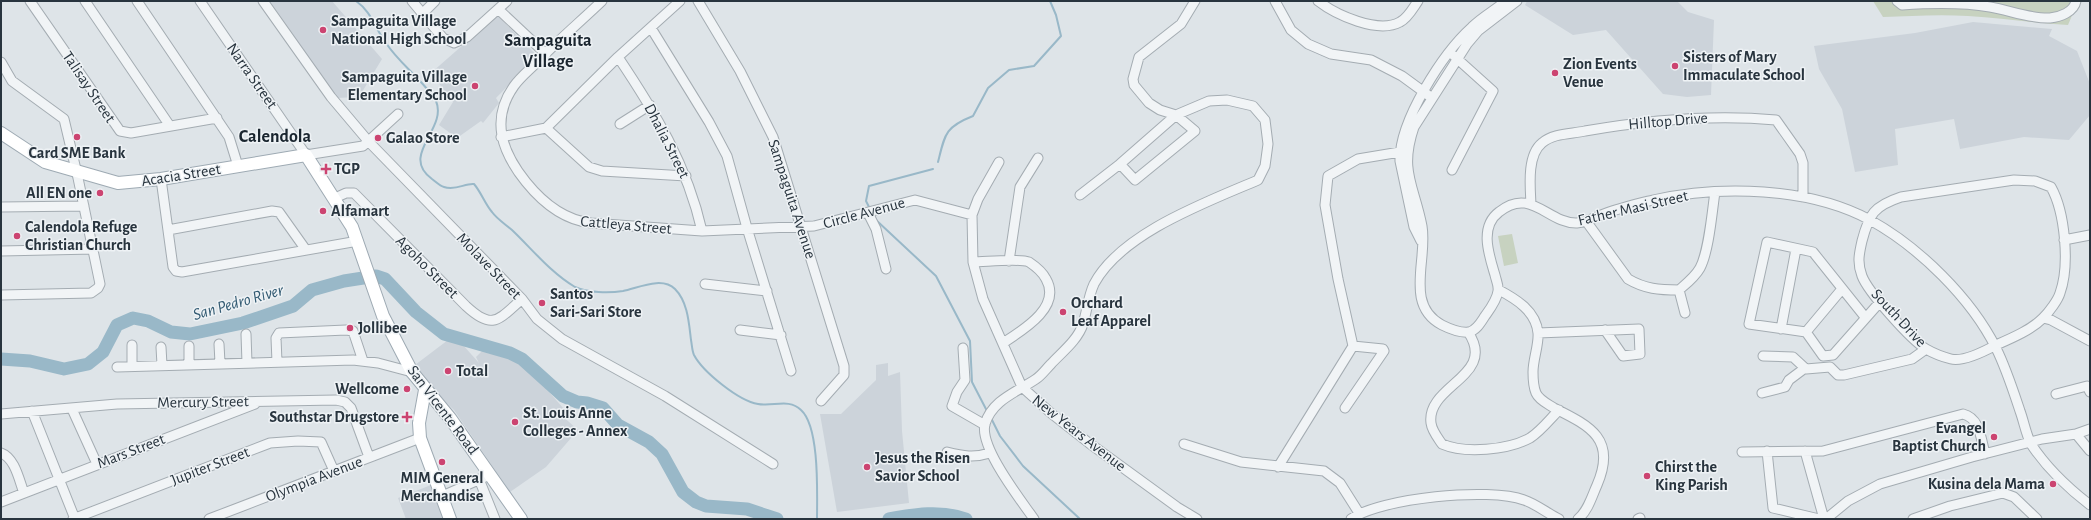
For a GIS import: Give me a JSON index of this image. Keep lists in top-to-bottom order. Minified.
{"streets":{"main road":["Narra Street","Acacia Street","San Vicente Road"],"street":["Talisay Street","Hilltop Drive","Dhalia Street","Sampaguita Avenue","Father Masi Street","Circle Avenue","Cattleya Street","Molave Street","Agoho Street","South Drive","Mercury Street","New Years Avenue","Mars Street","Jupiter Street","Olympia Avenue"]},"crossings":[["Narra Street","Acacia Street"],["Narra Street","Agoho Street"],["Narra Street","San Vicente Road"],["Hilltop Drive","Father Masi Street"],["Dhalia Street","Cattleya Street"],["Acacia Street","Molave Street"],["Sampaguita Avenue","Circle Avenue"],["Sampaguita Avenue","Cattleya Street"],["Father Masi Street","South Drive"],["Circle Avenue","Cattleya Street"],["Circle Avenue","New Years Avenue"],["Molave Street","Agoho Street"],["Mercury Street","Mars Street"],["Mercury Street","Olympia Avenue"],["Jupiter Street","Olympia Avenue"]],"districts":["Sampaguita Village","Calendola"],"water":["San Pedro River"],"places":{"other":["Sampaguita Village National High School","Sisters of Mary Immaculate School","Zion Events Venue","Sampaguita Village Elementary School","Card SME Bank","Galao Store","All EN one","Alfamart","Calendola Refuge Christian Church","Santos Sari-Sari Store","Orchard Leaf Apparel","Jollibee","Total","Wellcome","St. Louis Anne Colleges - Annex","Evangel Baptist Church","MIM General Merchandise","Jesus the Risen Savior School","Chirst the King Parish","Kusina dela Mama"],"health":["TGP","Southstar Drugstore"]}}
